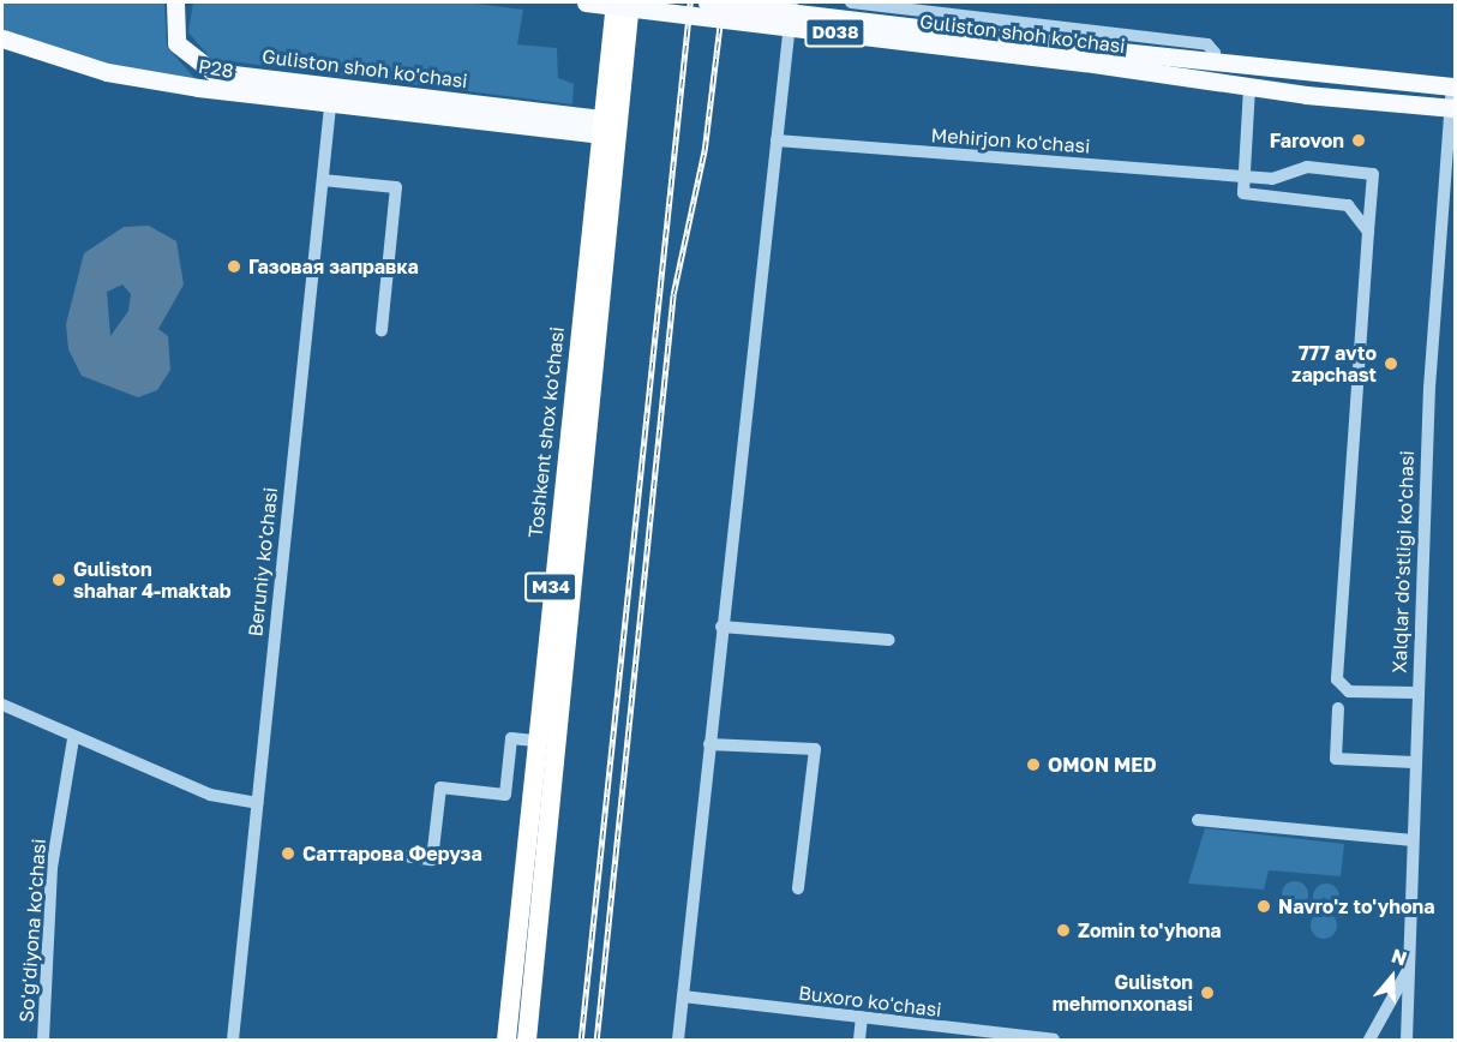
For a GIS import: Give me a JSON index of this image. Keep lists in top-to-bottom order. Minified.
{"streets":{"highway":["Toshkent shox ko'chasi","M34"],"main road":["D038","Guliston shoh ko'chasi","Р28"],"street":["Mehirjon ko'chasi","Beruniy ko'chasi","Xalqlar do'stligi ko'chasi","So'g'diyona ko'chasi","Buxoro ko'chasi"]},"crossings":[["Guliston shoh ko'chasi","Р28"],["Guliston shoh ko'chasi","Beruniy ko'chasi"],["Guliston shoh ko'chasi","Xalqlar do'stligi ko'chasi"],["Р28","Toshkent shox ko'chasi"],["Р28","Beruniy ko'chasi"]],"places":["Farovon","Газовая заправка","777 avto zapchast","Guliston shahar 4-maktab","OMON MED","Саттарова Феруза","Navro'z to'yhona","Zomin to'yhona","Guliston mehmonxonasi"],"north":"top"}
